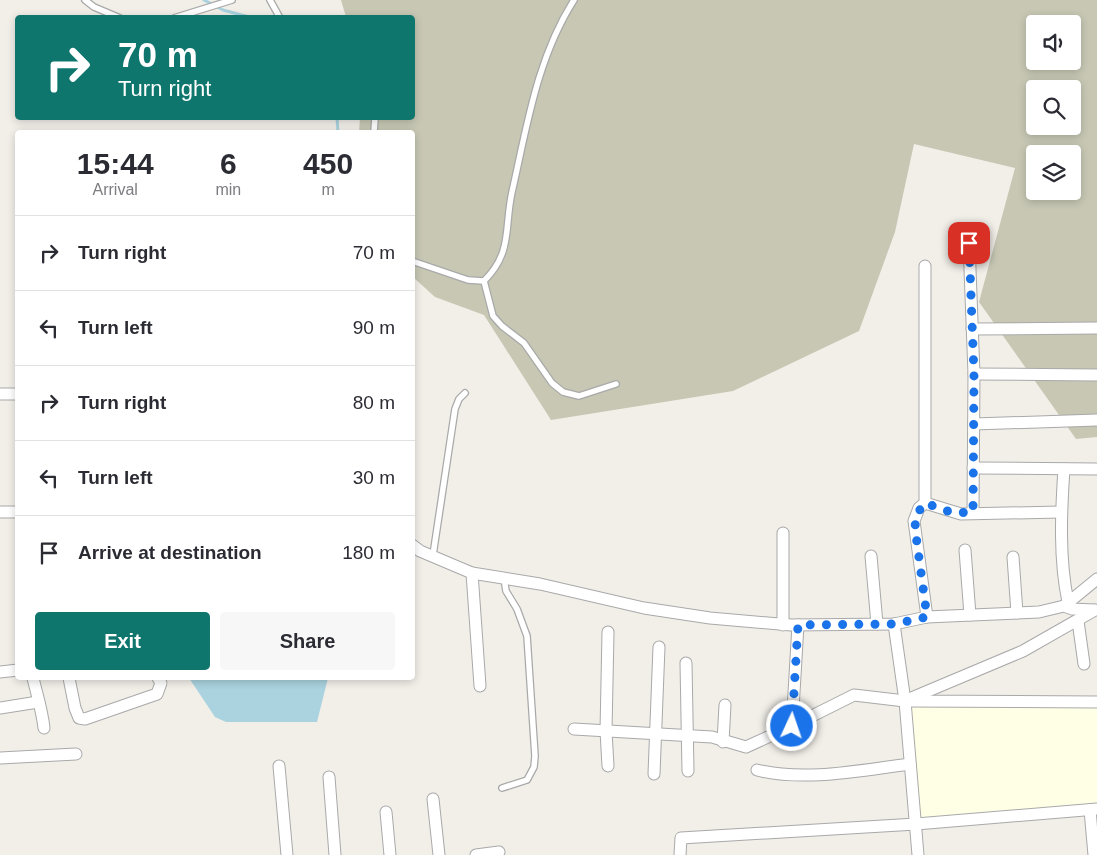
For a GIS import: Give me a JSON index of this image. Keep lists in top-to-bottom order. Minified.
{"page":{"turn":["70 m","Turn right"],"eta":["15:44","Arrival","6","min","450","m"],"list":[{"name":"Turn right","value":"70 m"},{"name":"Turn left","value":"90 m"},{"name":"Turn right","value":"80 m"},{"name":"Turn left","value":"30 m"},{"name":"Arrive at destination","value":"180 m"}],"buttons":["Exit","Share"]}}
